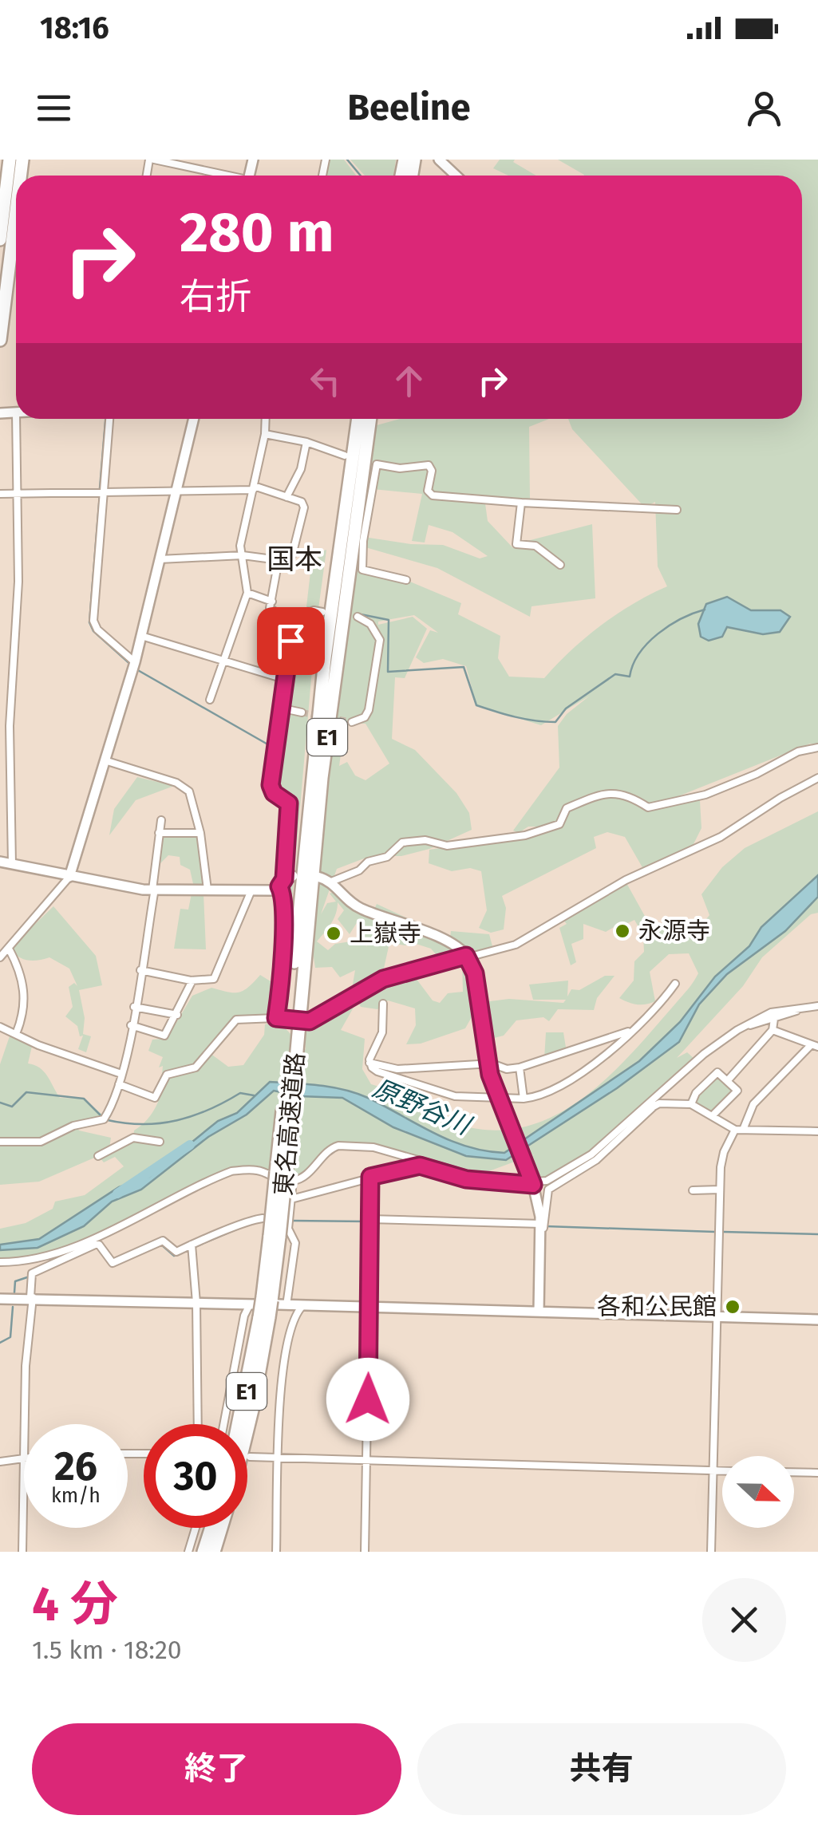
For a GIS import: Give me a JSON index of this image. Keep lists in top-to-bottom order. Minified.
{"streets":{"highway":["E1","東名高速道路"]},"districts":["国本"],"water":["原野谷川"],"places":["永源寺","上嶽寺","各和公民館"],"north":"right","page":{"status":"18:16","header":"Beeline","turn":["280 m","右折"],"speed":"26 km/h","limit":"30","heading":["4 分","1.5 km · 18:20"],"buttons":["終了","共有"]}}
